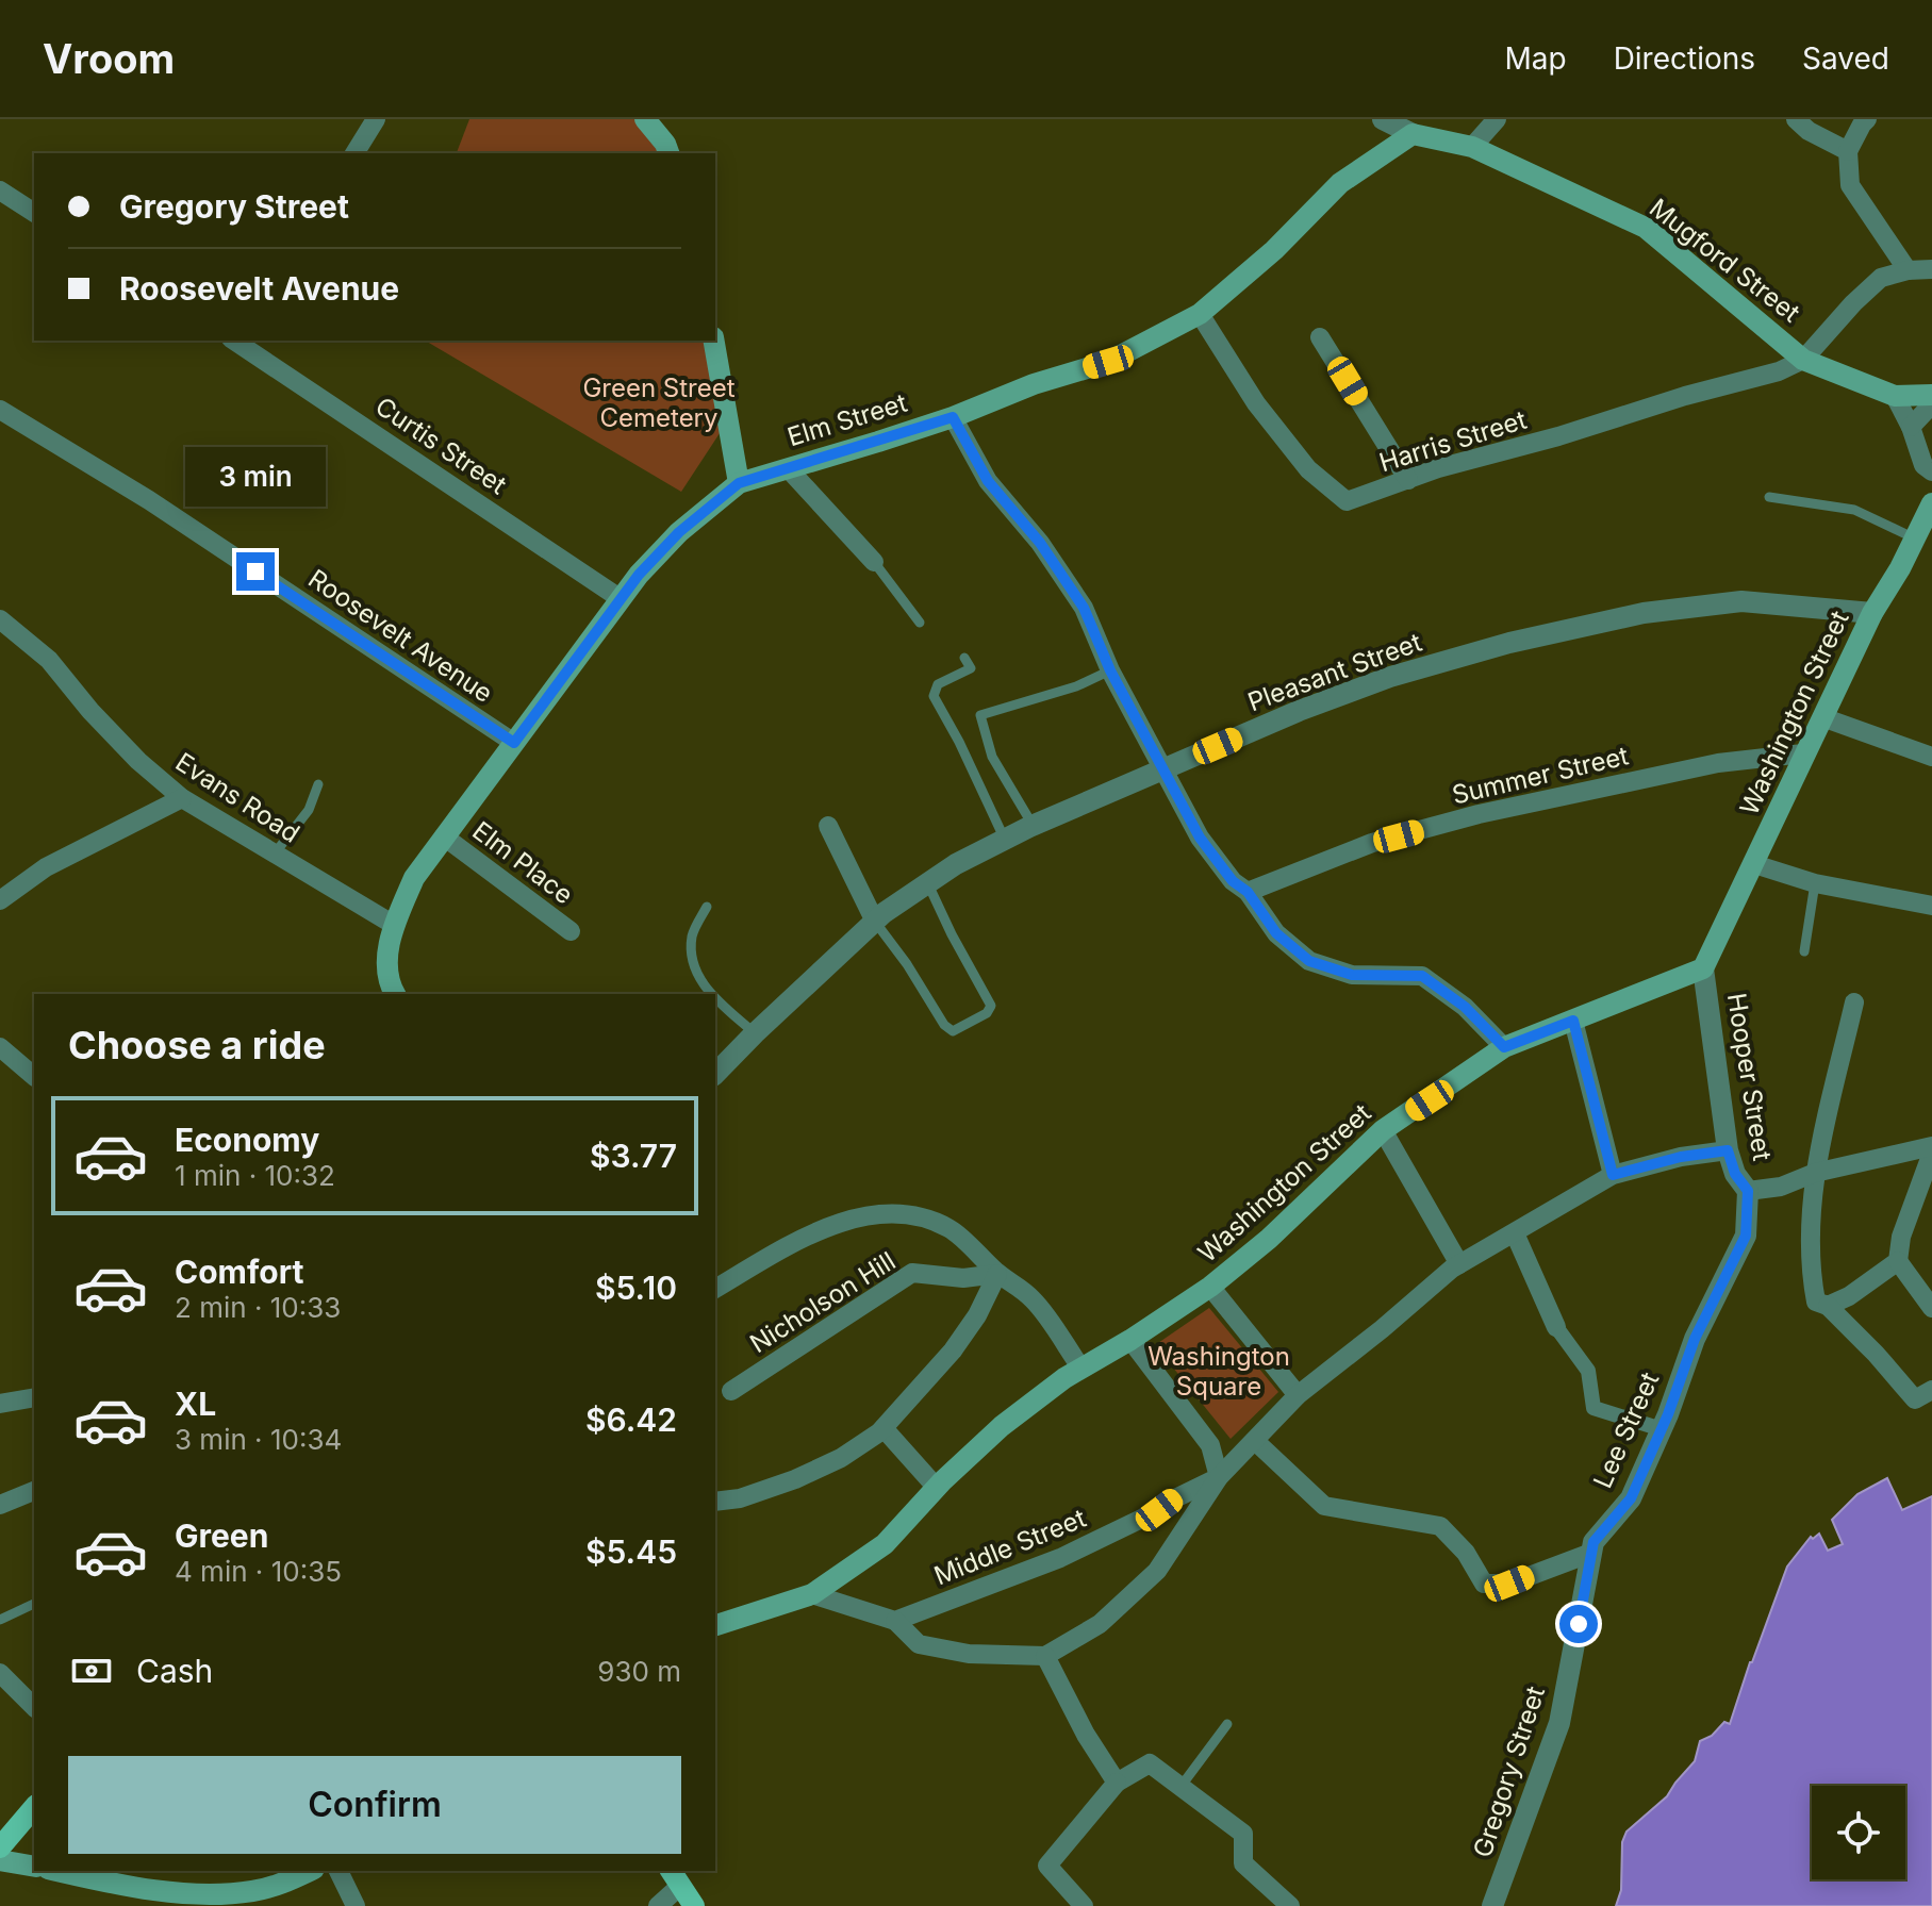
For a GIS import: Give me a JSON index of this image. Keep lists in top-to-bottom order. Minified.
{"streets":{"main road":["Mugford Street","Elm Street","Washington Street"],"street":["Harris Street","Curtis Street","Roosevelt Avenue","Pleasant Street","Summer Street","Evans Road","Elm Place","Hooper Street","Nicholson Hill","Lee Street","Middle Street","Gregory Street"]},"crossings":[["Mugford Street","Harris Street"],["Elm Street","Harris Street"],["Elm Street","Curtis Street"],["Elm Street","Roosevelt Avenue"],["Elm Street","Evans Road"],["Elm Street","Elm Place"],["Pleasant Street","Washington Street"],["Washington Street","Summer Street"],["Washington Street","Hooper Street"],["Hooper Street","Lee Street"],["Lee Street","Gregory Street"]],"parks":["Green Street Cemetery","Washington Square"],"page":{"header":"Vroom","nav":["Map","Directions","Saved"],"banner":["Gregory Street","Roosevelt Avenue"],"bubble":"3 min","heading":"Choose a ride","list":[{"name":"Economy","note":"1 min · 10:32","value":"$3.77"},{"name":"Comfort","note":"2 min · 10:33","value":"$5.10"},{"name":"XL","note":"3 min · 10:34","value":"$6.42"},{"name":"Green","note":"4 min · 10:35","value":"$5.45"}],"pay":["Cash","930 m"],"buttons":"Confirm"}}
